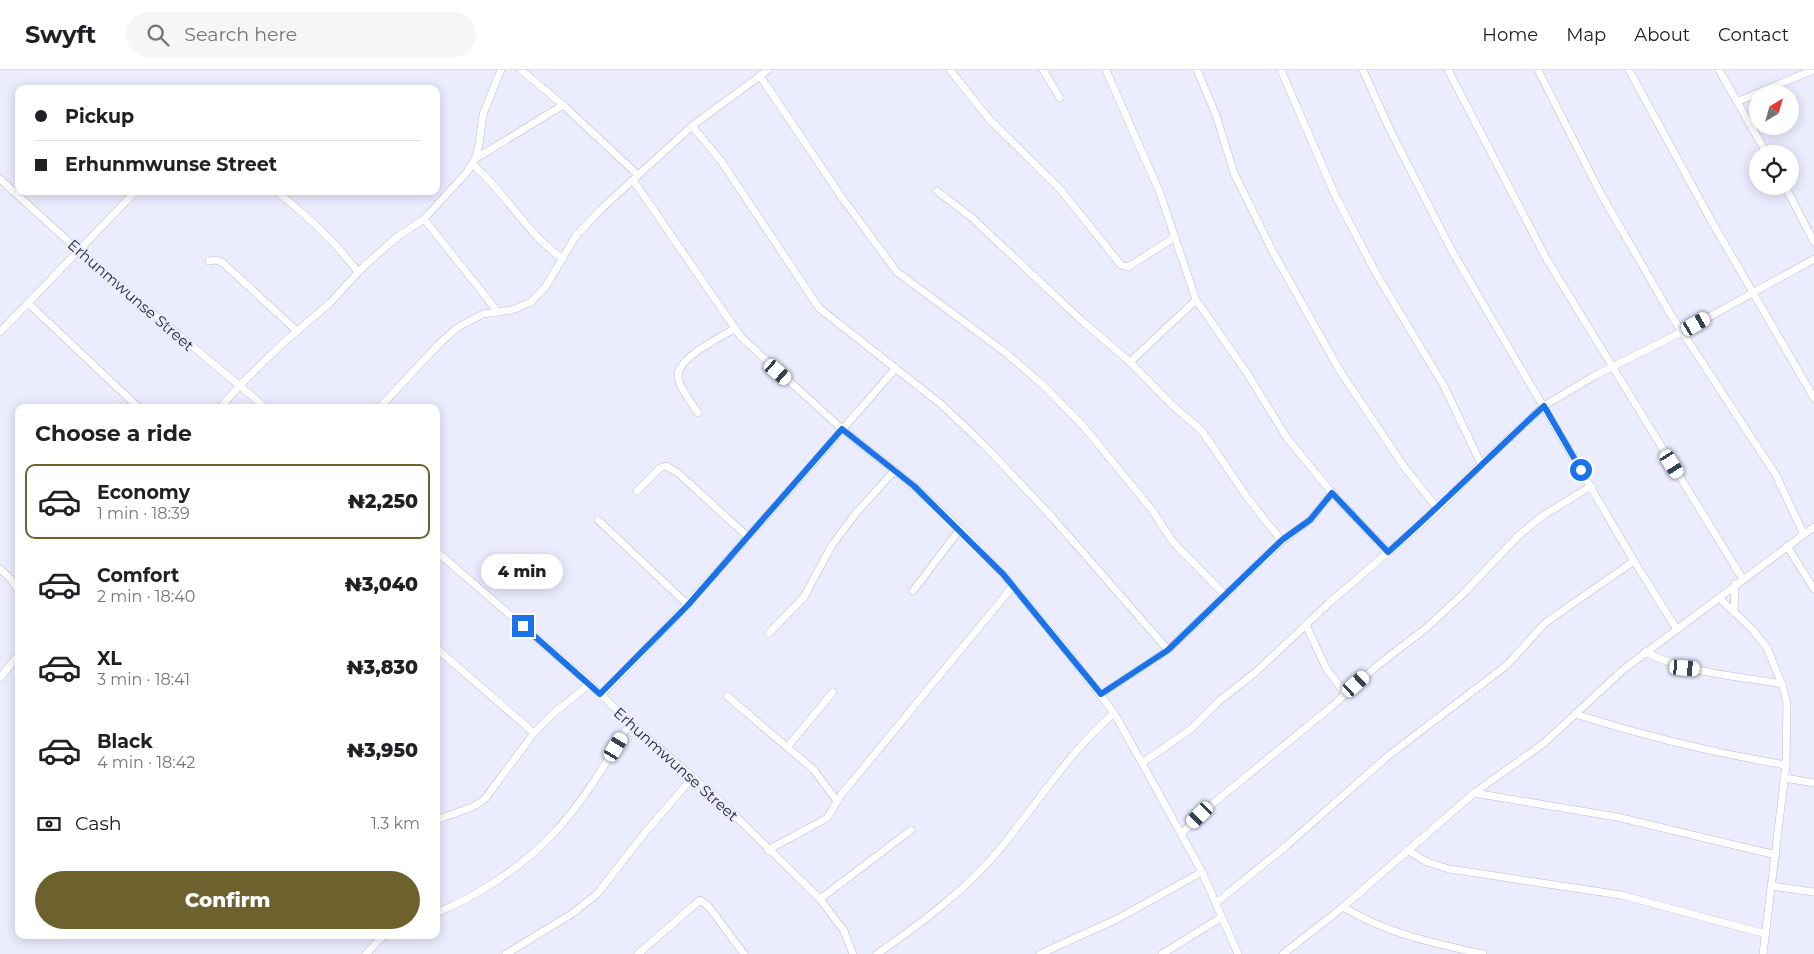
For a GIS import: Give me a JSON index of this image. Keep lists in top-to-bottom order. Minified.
{"streets":{"street":["Erhunmwunse Street"]},"north":"top right","page":{"header":"Swyft","search":"Search here","nav":["Home","Map","About","Contact"],"banner":["Pickup","Erhunmwunse Street"],"heading":"Choose a ride","list":[{"name":"Economy","note":"1 min · 18:39","value":"₦2,250"},{"name":"Comfort","note":"2 min · 18:40","value":"₦3,040"},{"name":"XL","note":"3 min · 18:41","value":"₦3,830"},{"name":"Black","note":"4 min · 18:42","value":"₦3,950"}],"bubble":"4 min","pay":["Cash","1.3 km"],"buttons":"Confirm"}}
